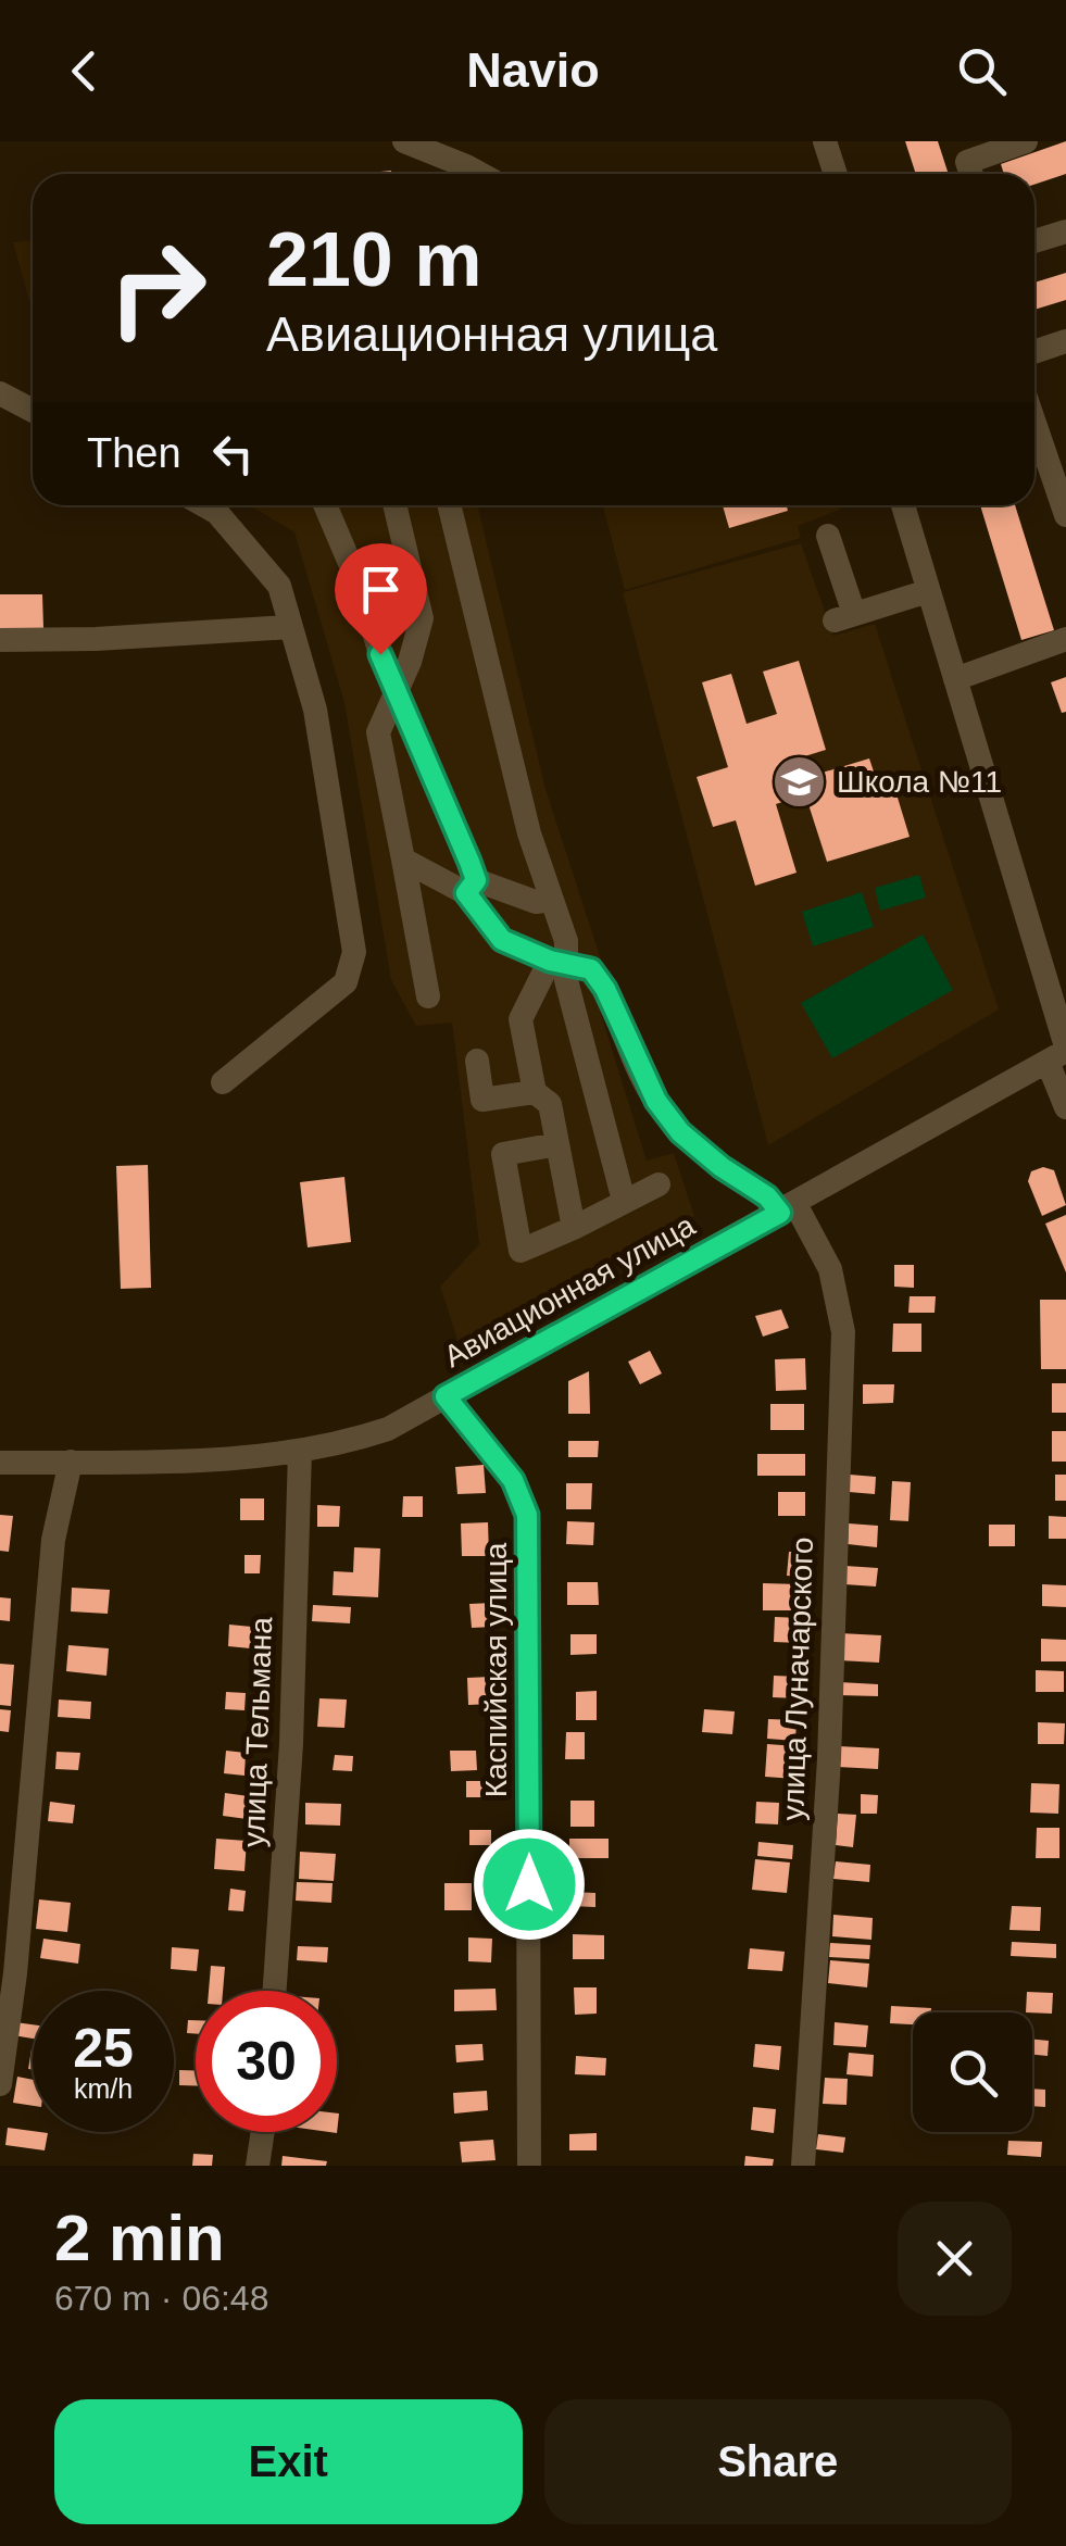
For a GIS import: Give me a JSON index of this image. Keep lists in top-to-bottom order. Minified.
{"streets":{"street":["Авиационная улица","Каспийская улица","улица Луначарского","улица Тельмана"]},"crossings":[["Авиационная улица","Каспийская улица"],["Авиационная улица","улица Луначарского"],["Авиационная улица","улица Тельмана"]],"places":{"school or university":["Школа №11"]},"page":{"header":"Navio","turn":["210 m","Авиационная улица"],"then":"Then","speed":"25 km/h","limit":"30","heading":["2 min","670 m · 06:48"],"buttons":["Exit","Share"]}}
